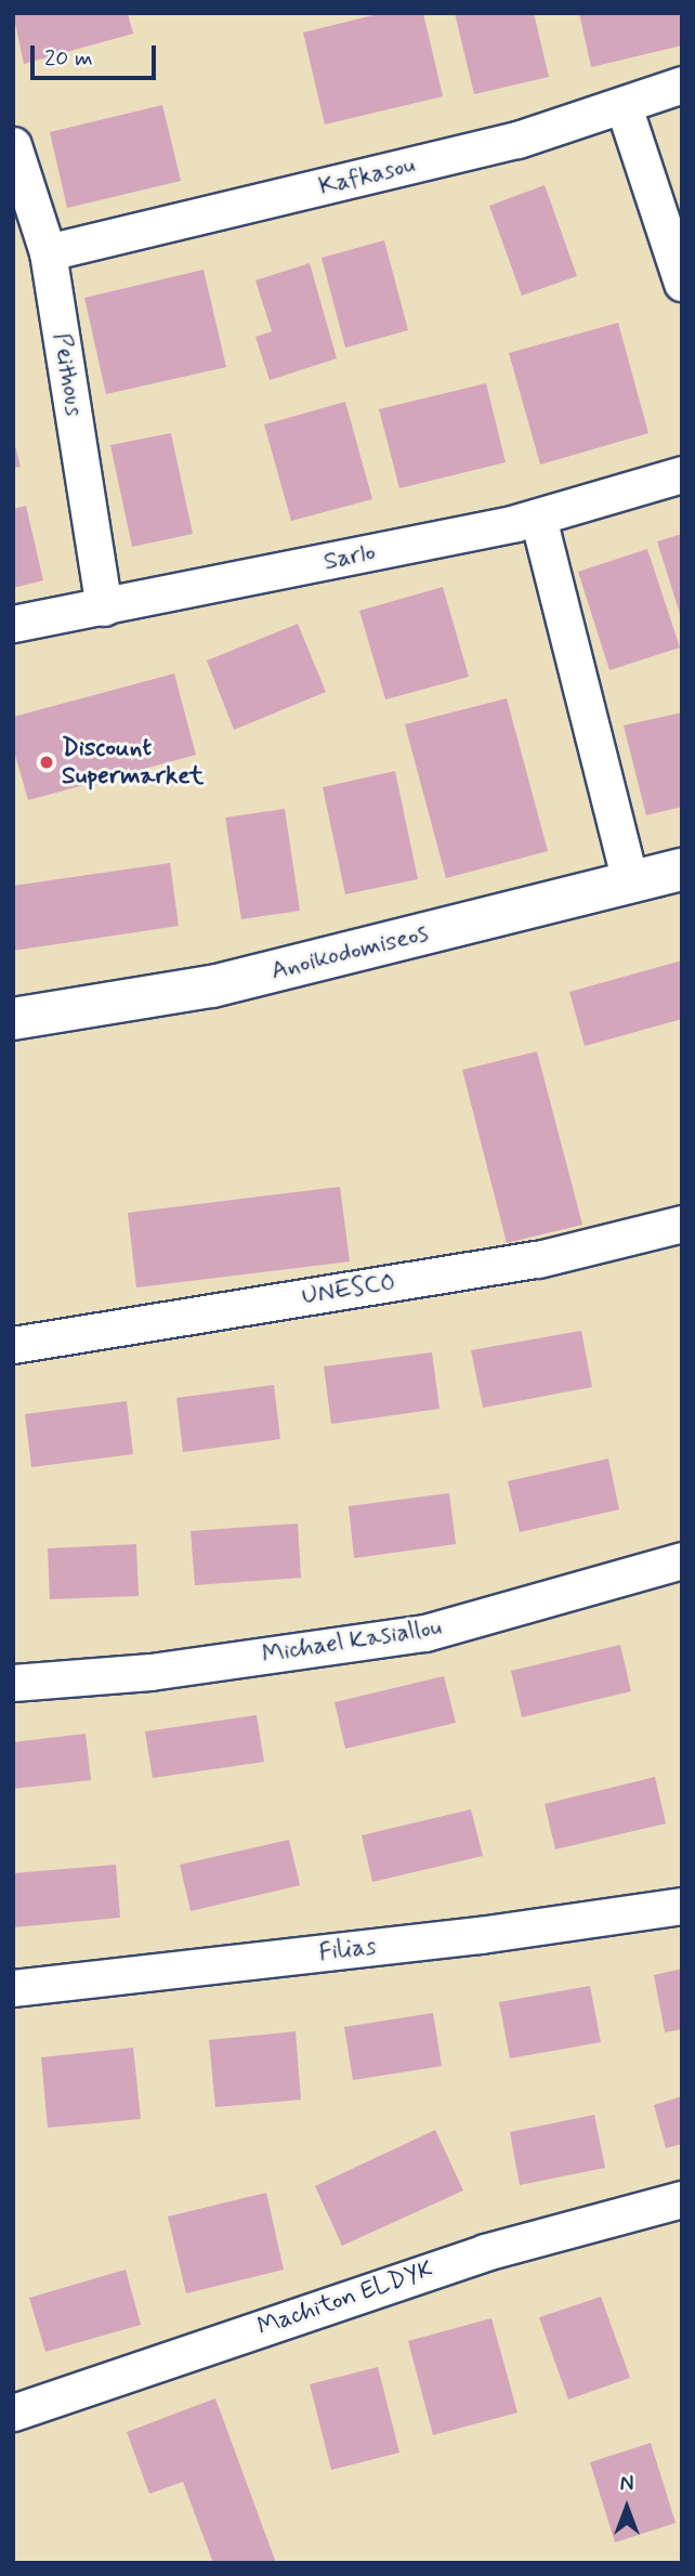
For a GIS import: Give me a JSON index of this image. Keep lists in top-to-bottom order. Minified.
{"streets":{"street":["Kafkasou","Peithous","Sarlo","Anoikodomiseos","UNESCO","Michael Kasiallou","Filias","Machiton ELDYK"]},"crossings":[["Kafkasou","Peithous"],["Peithous","Sarlo"]],"places":["Discount Supermarket"],"scale_bar":"20 m","north":"top"}
